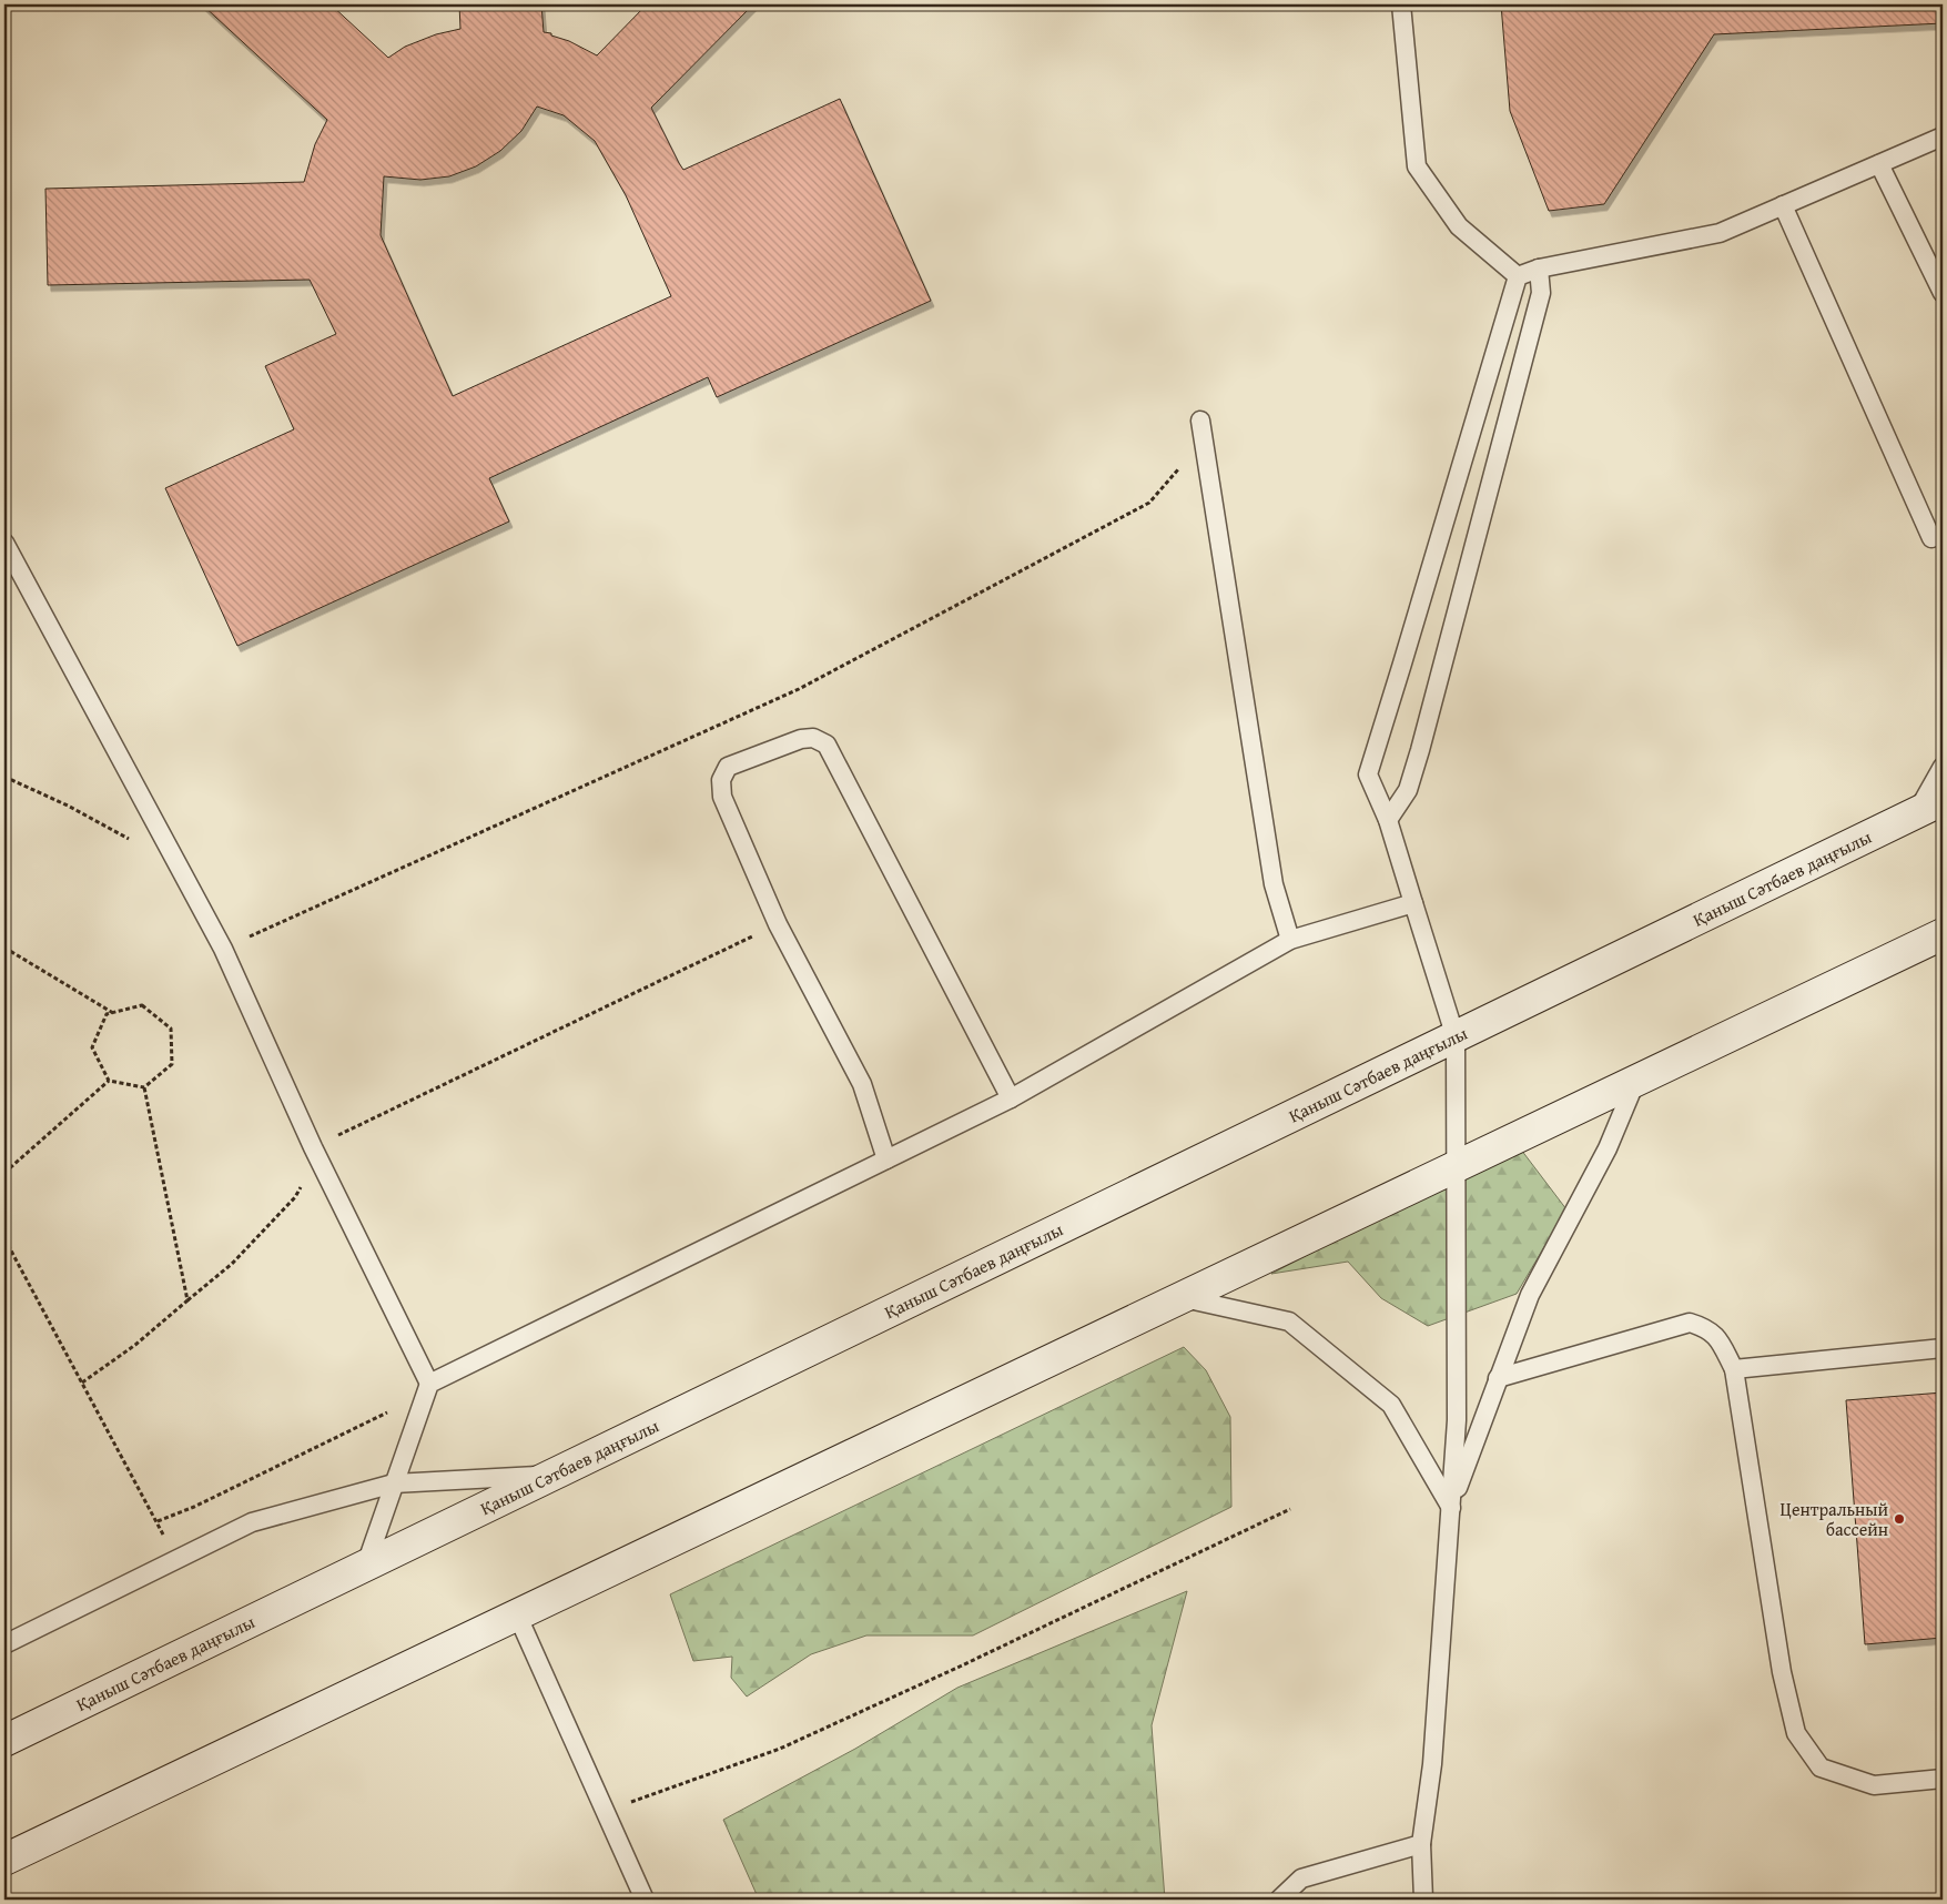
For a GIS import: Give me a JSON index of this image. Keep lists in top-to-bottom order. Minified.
{"streets":{"main road":["Қаныш Сәтбаев даңғылы"]},"places":["Центральный бассейн"]}
